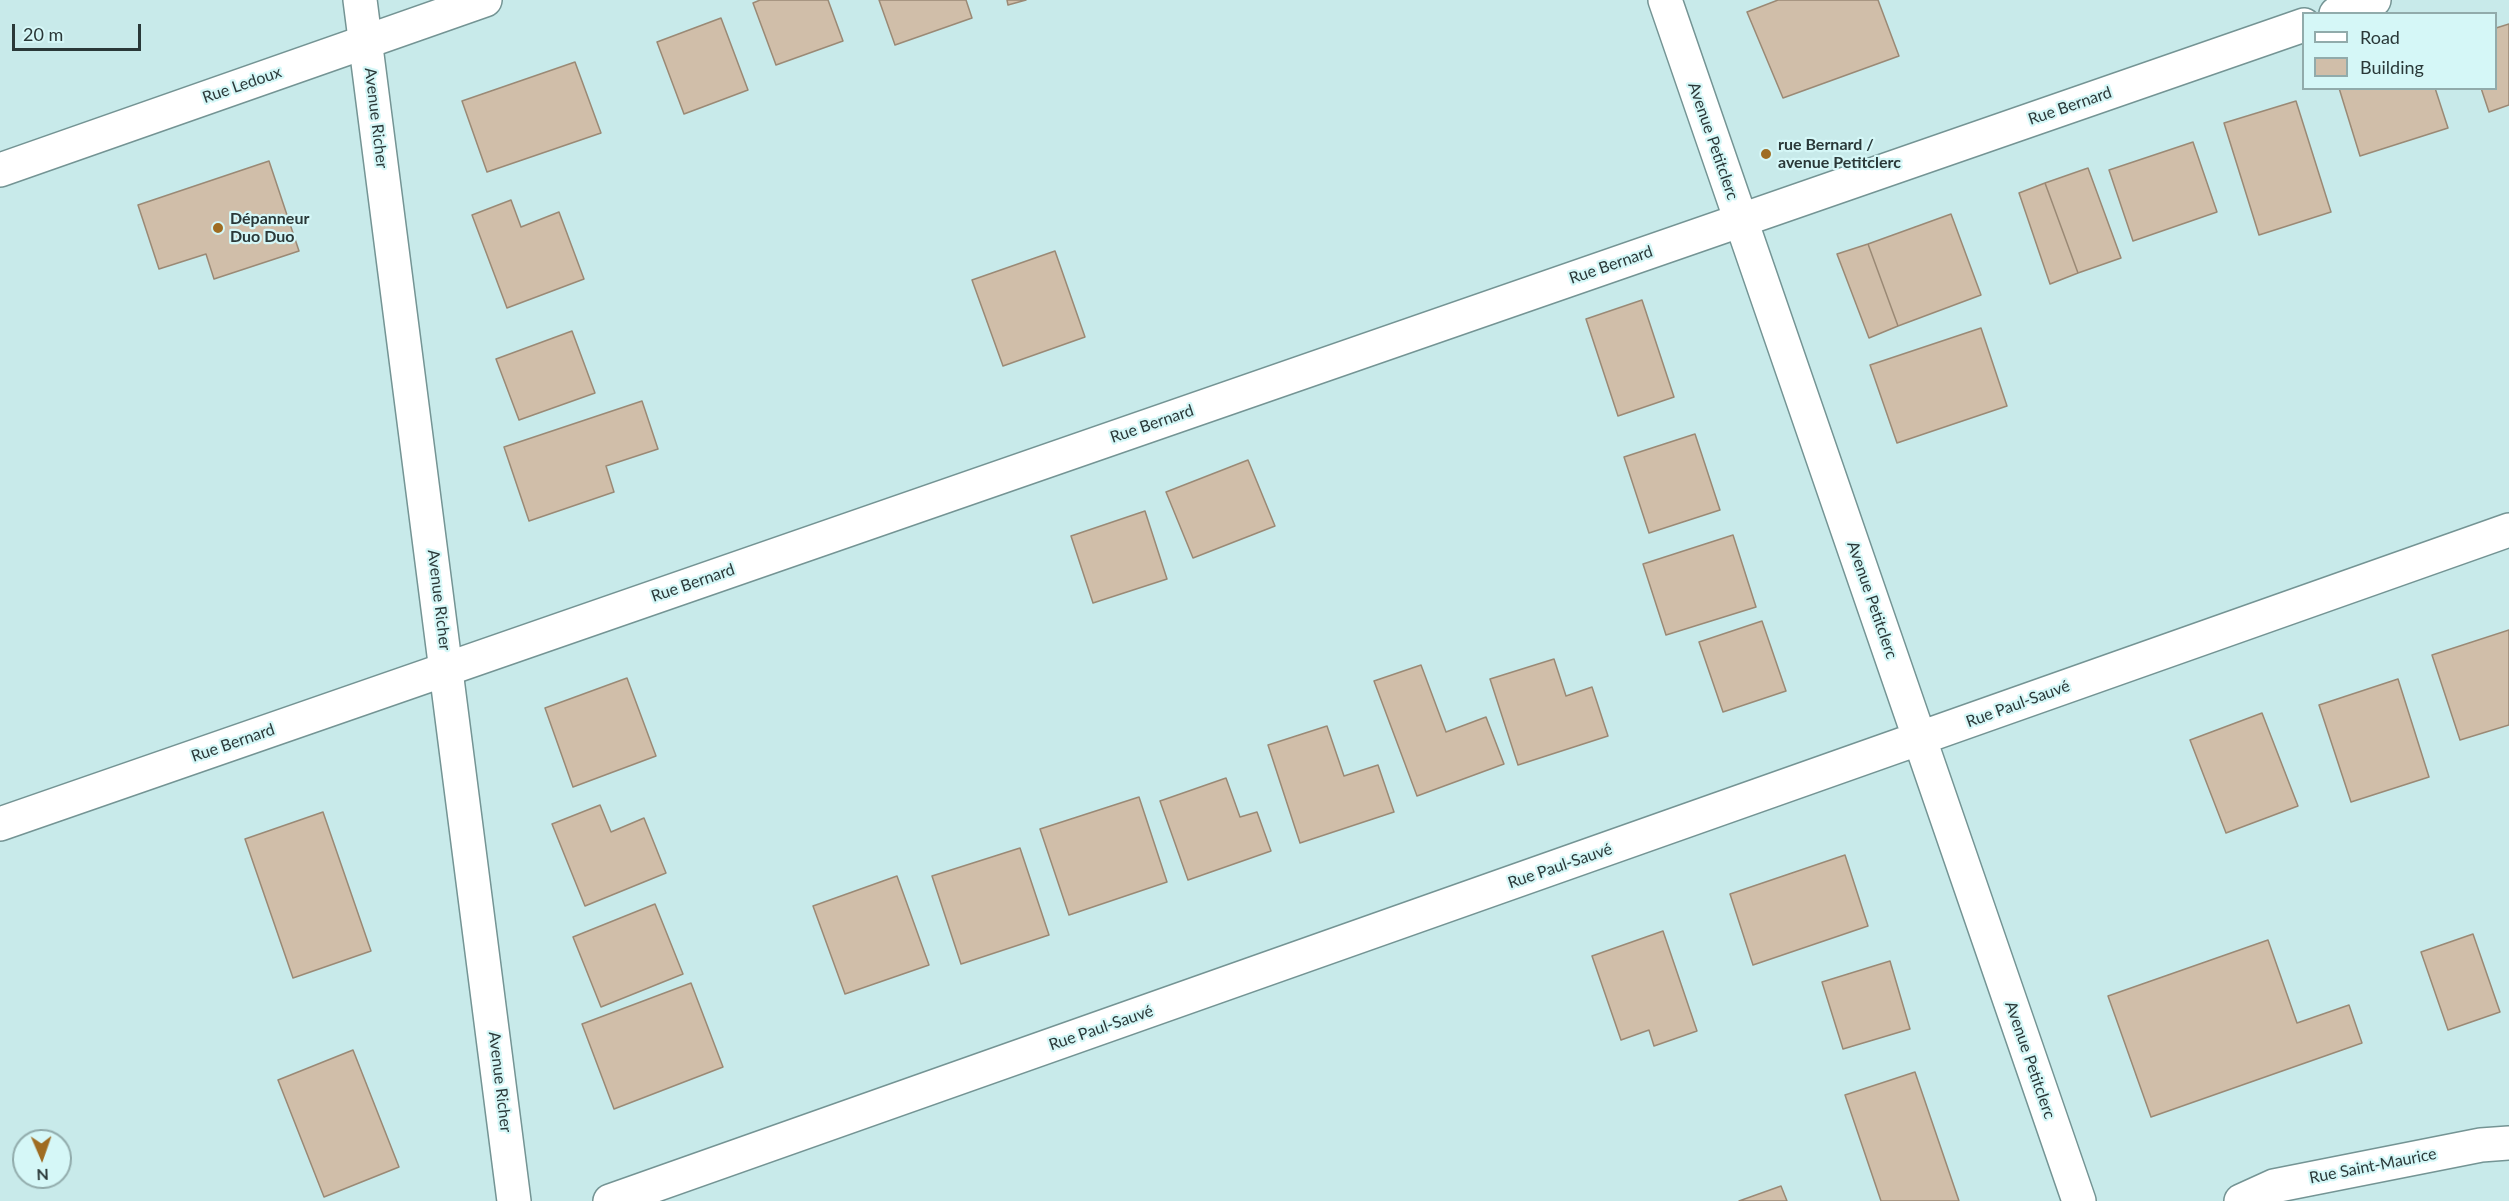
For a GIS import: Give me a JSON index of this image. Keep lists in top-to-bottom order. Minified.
{"streets":{"street":["Rue Ledoux","Rue Bernard","Avenue Richer","Avenue Petitclerc","Rue Paul-Sauvé","Rue Saint-Maurice"]},"crossings":[["Rue Ledoux","Avenue Richer"],["Rue Bernard","Avenue Richer"],["Rue Bernard","Avenue Petitclerc"],["Avenue Petitclerc","Rue Paul-Sauvé"]],"places":["rue Bernard / avenue Petitclerc","Dépanneur Duo Duo"],"legend":["Road","Building"],"scale_bar":"20 m","north":"bottom"}
